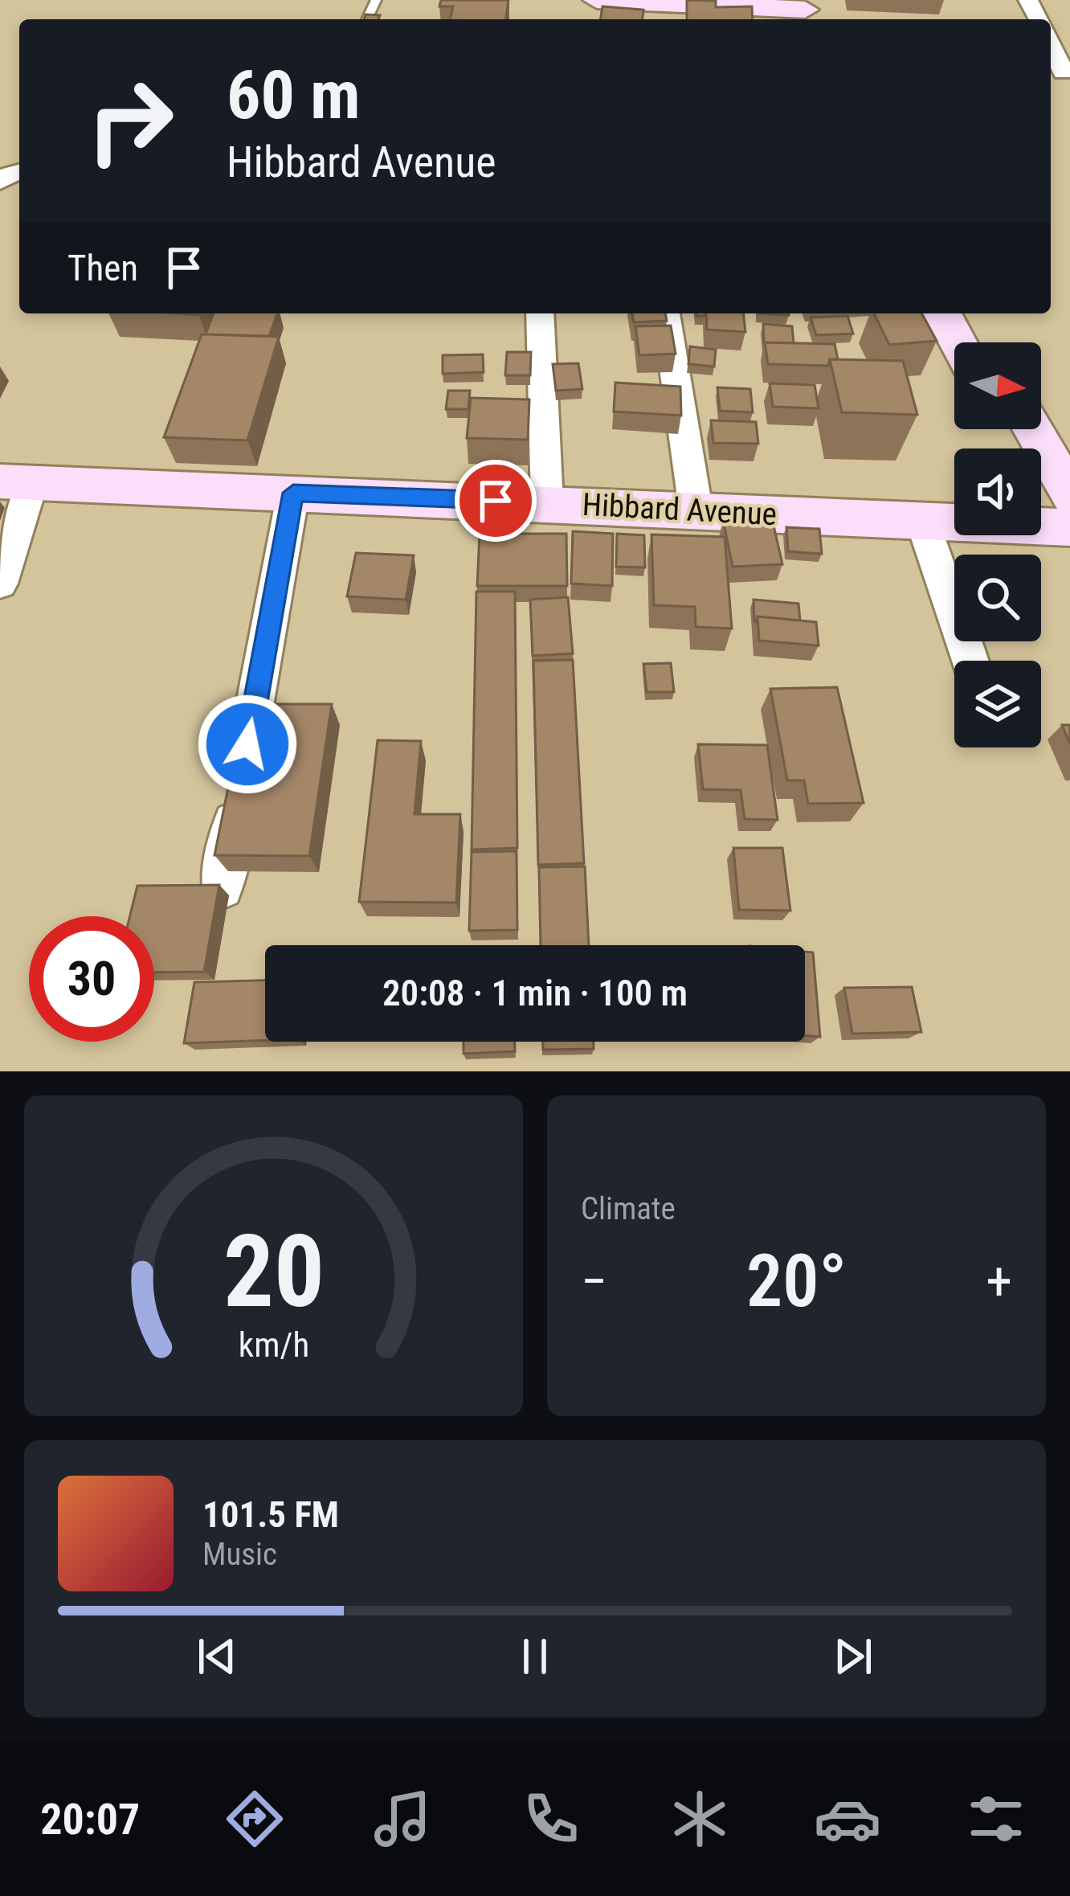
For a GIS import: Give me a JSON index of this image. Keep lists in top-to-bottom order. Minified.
{"streets":{"main road":["Hibbard Avenue"]},"north":"right","page":{"turn":["60 m","Hibbard Avenue"],"then":"Then","limit":"30","trip":"20:08 · 1 min · 100 m","tile":"Climate","heat":["−","20°","+"],"song":["101.5 FM","Music"],"tabs":"20:07","gauge":["20","km/h"]}}
